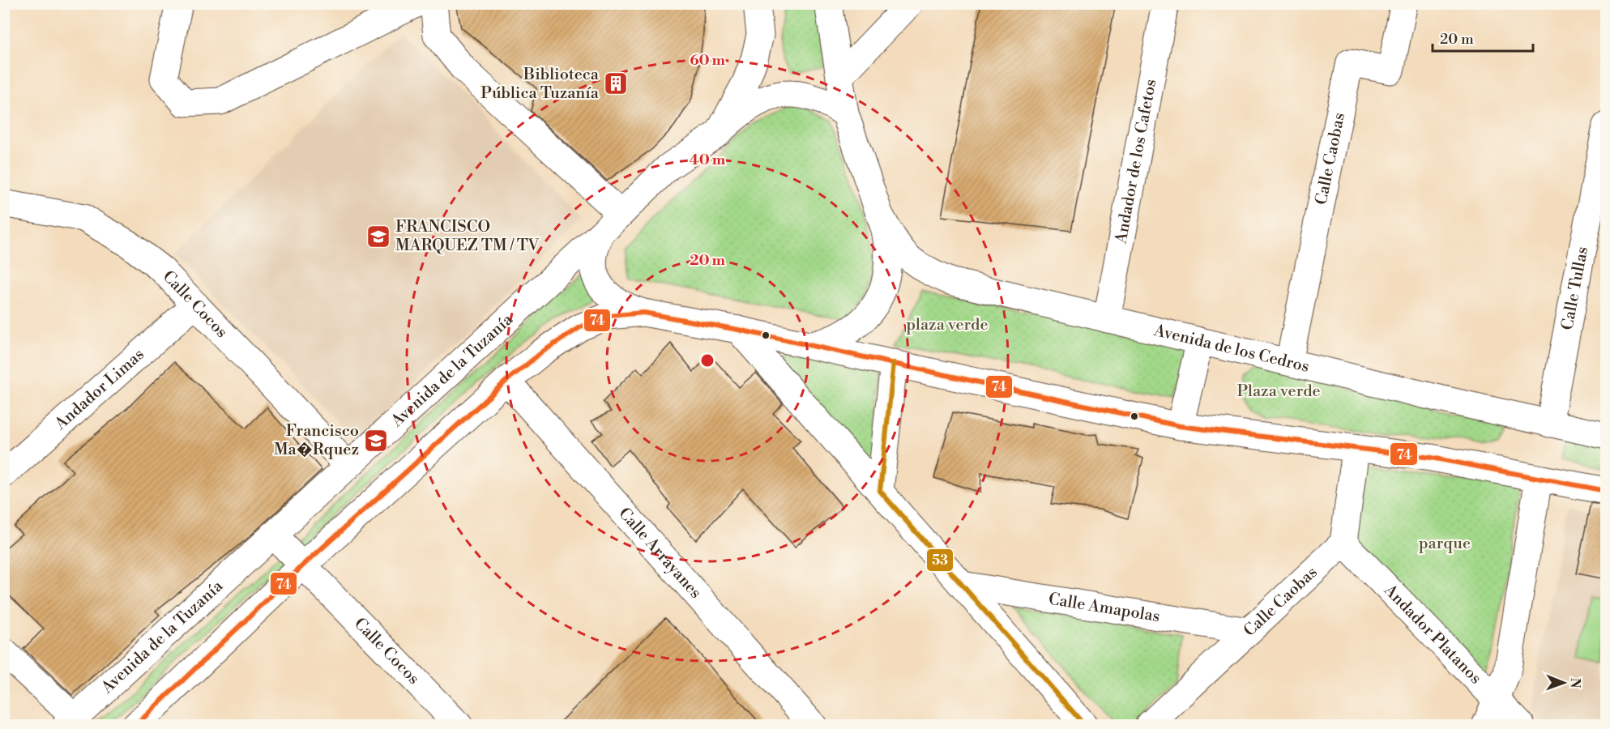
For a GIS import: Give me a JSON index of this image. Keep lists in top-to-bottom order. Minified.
{"streets":{"street":["Calle Caobas","Andador de los Cafetos","Calle Tullas","Calle Cocos","Avenida de los Cedros","Avenida de la Tuzanía","Andador Limas","Calle Arrayanes","Calle Amapolas","Andador Platanos"]},"crossings":[["Calle Caobas","Avenida de los Cedros"],["Calle Caobas","Calle Amapolas"],["Calle Caobas","Andador Platanos"],["Andador de los Cafetos","Avenida de los Cedros"],["Calle Tullas","Avenida de los Cedros"],["Calle Cocos","Avenida de la Tuzanía"],["Calle Cocos","Andador Limas"]],"parks":["plaza verde","Plaza verde","parque"],"places":{"building":["Biblioteca Pública Tuzanía"],"school or university":["FRANCISCO MARQUEZ TM / TV","Francisco Ma�Rquez"]},"lines":["transit line 74","transit line 53"],"scale_bar":"20 m","north":"right","rings":["60 m","40 m","20 m"]}
